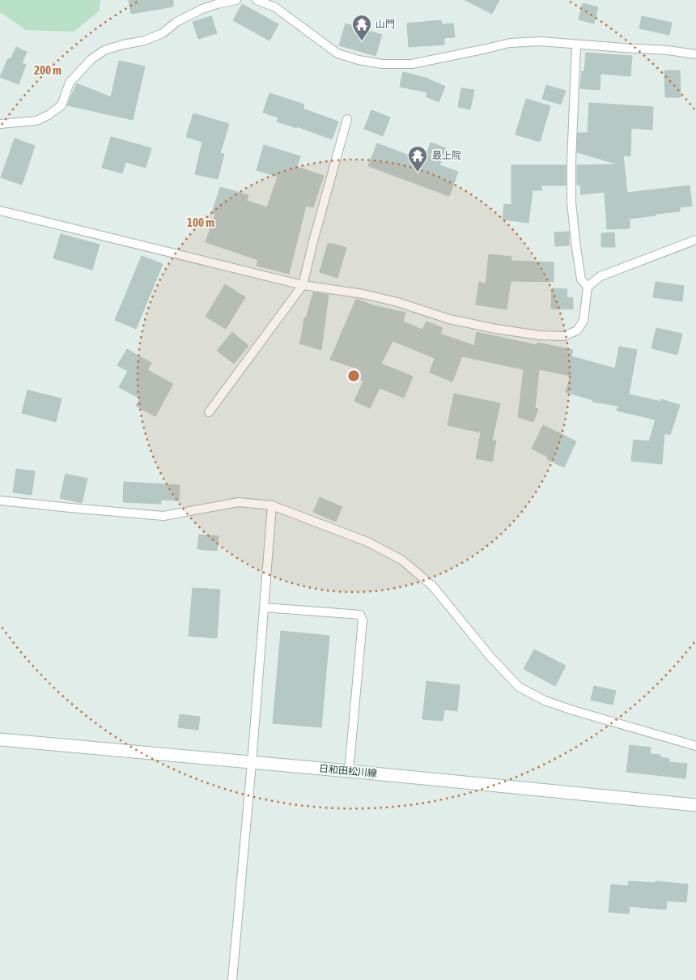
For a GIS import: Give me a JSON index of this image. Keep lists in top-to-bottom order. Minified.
{"streets":{"main road":["日和田松川線"]},"places":{"temple":["山門","最上院"]},"rings":["200 m","100 m"]}
